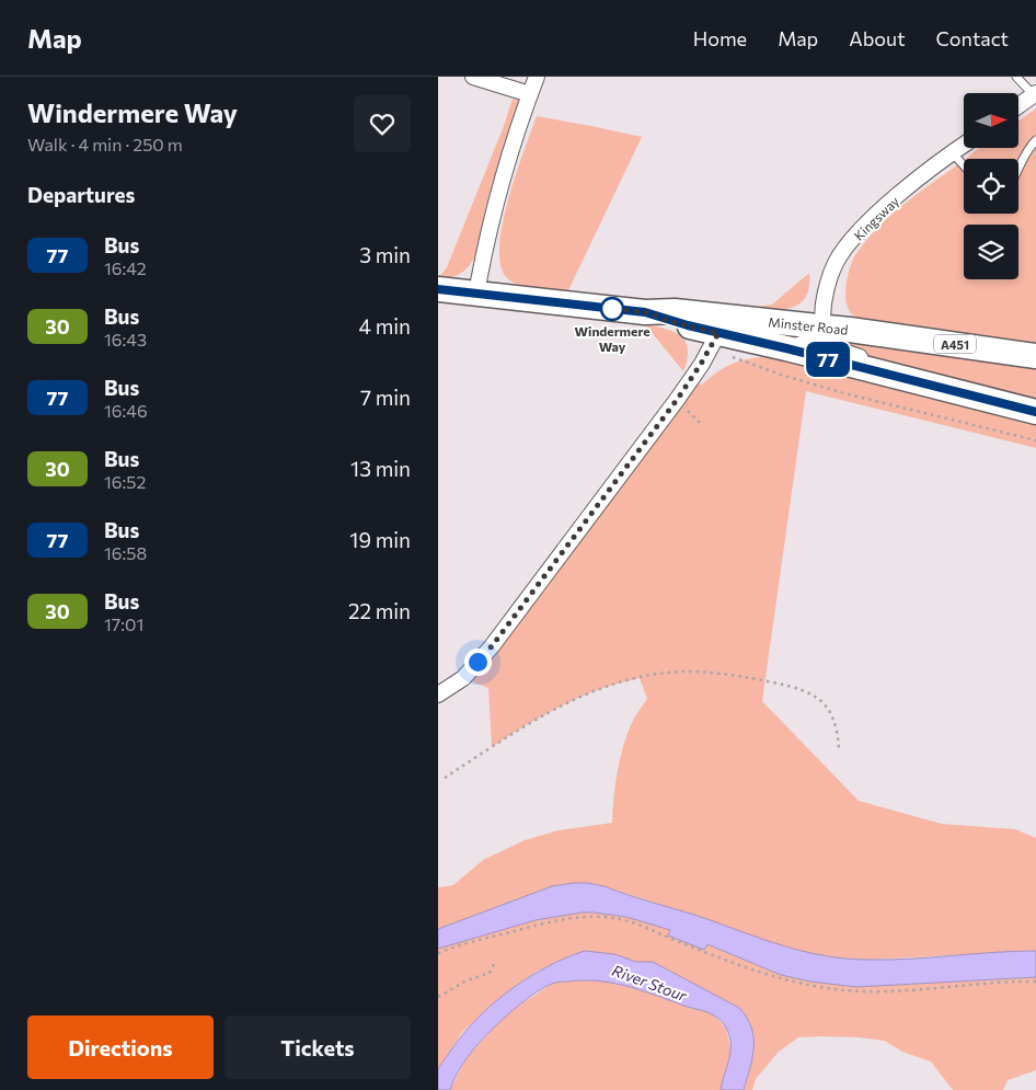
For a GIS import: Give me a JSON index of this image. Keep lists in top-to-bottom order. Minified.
{"streets":{"main road":["Minster Road","A451"],"street":["Kingsway"]},"crossings":[["Kingsway","Minster Road"]],"water":["River Stour"],"places":["Windermere Way"],"lines":["bus line 77"],"north":"right","page":{"header":"Map","nav":["Home","Map","About","Contact"],"heading":[["Windermere Way","Walk · 4 min · 250 m"],"Departures"],"on_map":"77","list":[{"mark":"77","name":"Bus","note":"16:42","value":"3 min"},{"mark":"30","name":"Bus","note":"16:43","value":"4 min"},{"mark":"77","name":"Bus","note":"16:46","value":"7 min"},{"mark":"30","name":"Bus","note":"16:52","value":"13 min"},{"mark":"77","name":"Bus","note":"16:58","value":"19 min"},{"mark":"30","name":"Bus","note":"17:01","value":"22 min"}],"buttons":["Directions","Tickets"]}}
